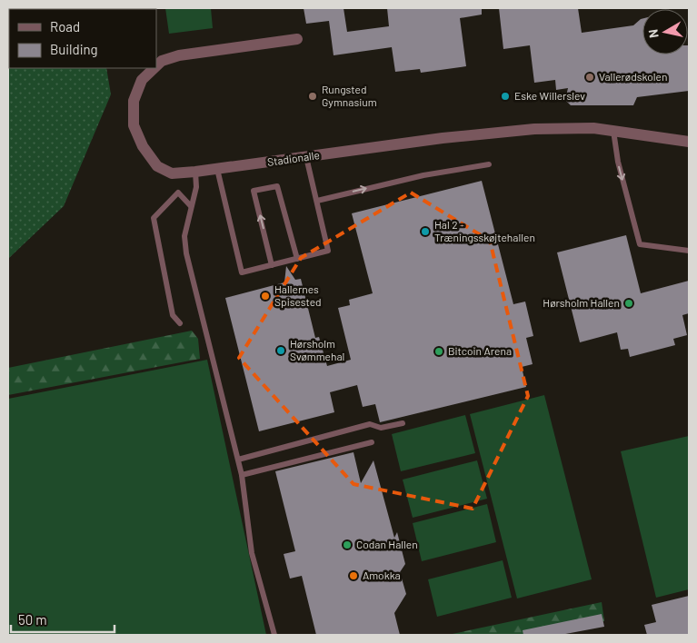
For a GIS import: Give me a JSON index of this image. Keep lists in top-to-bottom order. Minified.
{"streets":{"street":["Stadionalle"]},"places":["Vallerødskolen","Rungsted Gymnasium","Eske Willerslev","Hal 2 - Træningsskøjtehallen","Hallernes Spisested","Hørsholm Hallen","Hørsholm Svømmehal","Bitcoin Arena","Codan Hallen","Amokka"],"legend":["Road","Building"],"scale_bar":"50 m","north":"left"}
